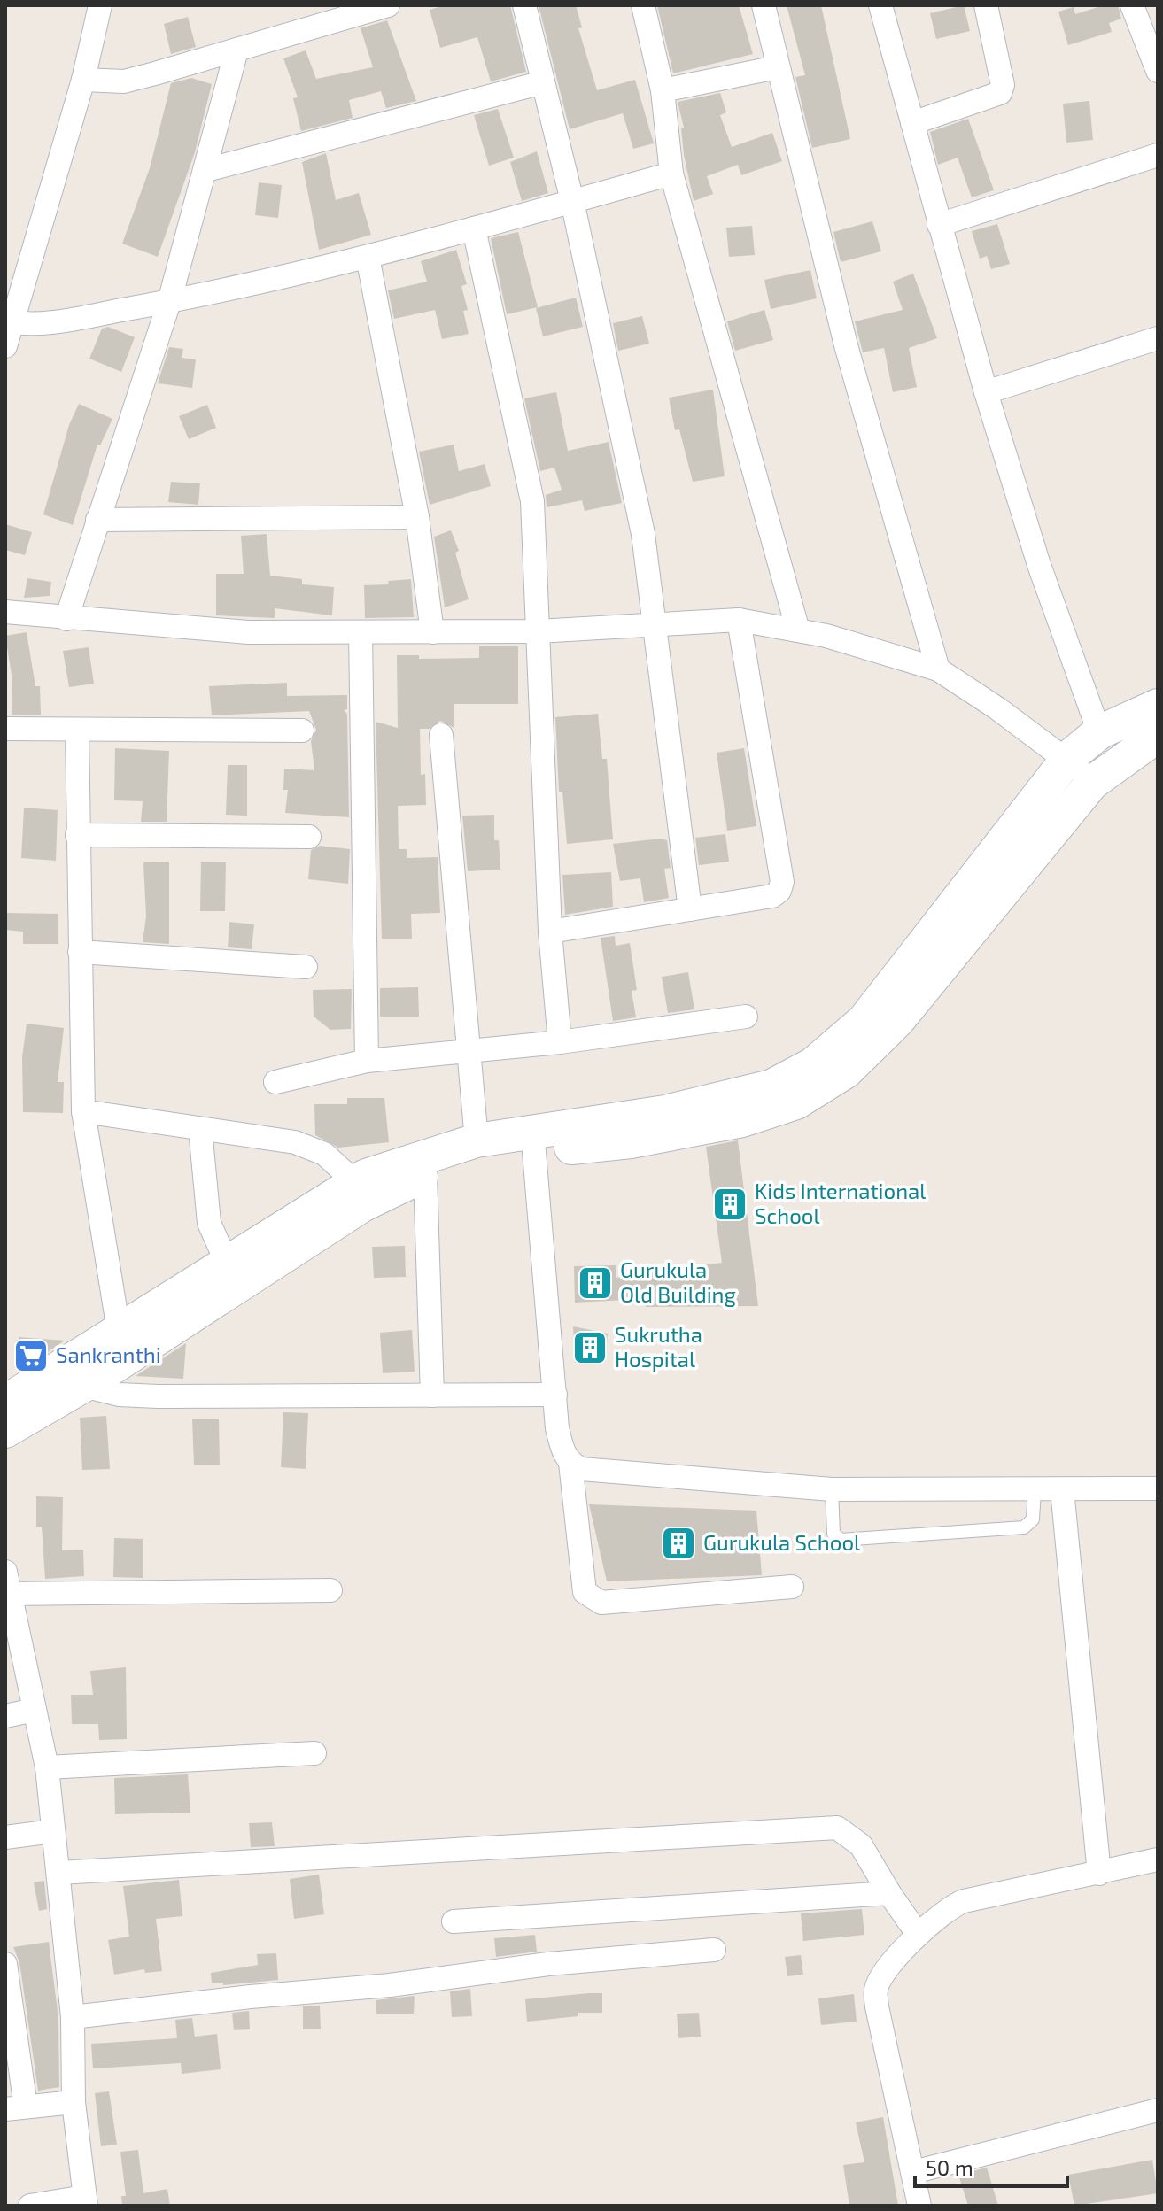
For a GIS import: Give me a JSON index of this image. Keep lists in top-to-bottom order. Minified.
{"places":{"building":["Kids International School","Gurukula Old Building","Sukrutha Hospital","Gurukula School"],"supermarket":["Sankranthi"]},"scale_bar":"50 m"}
